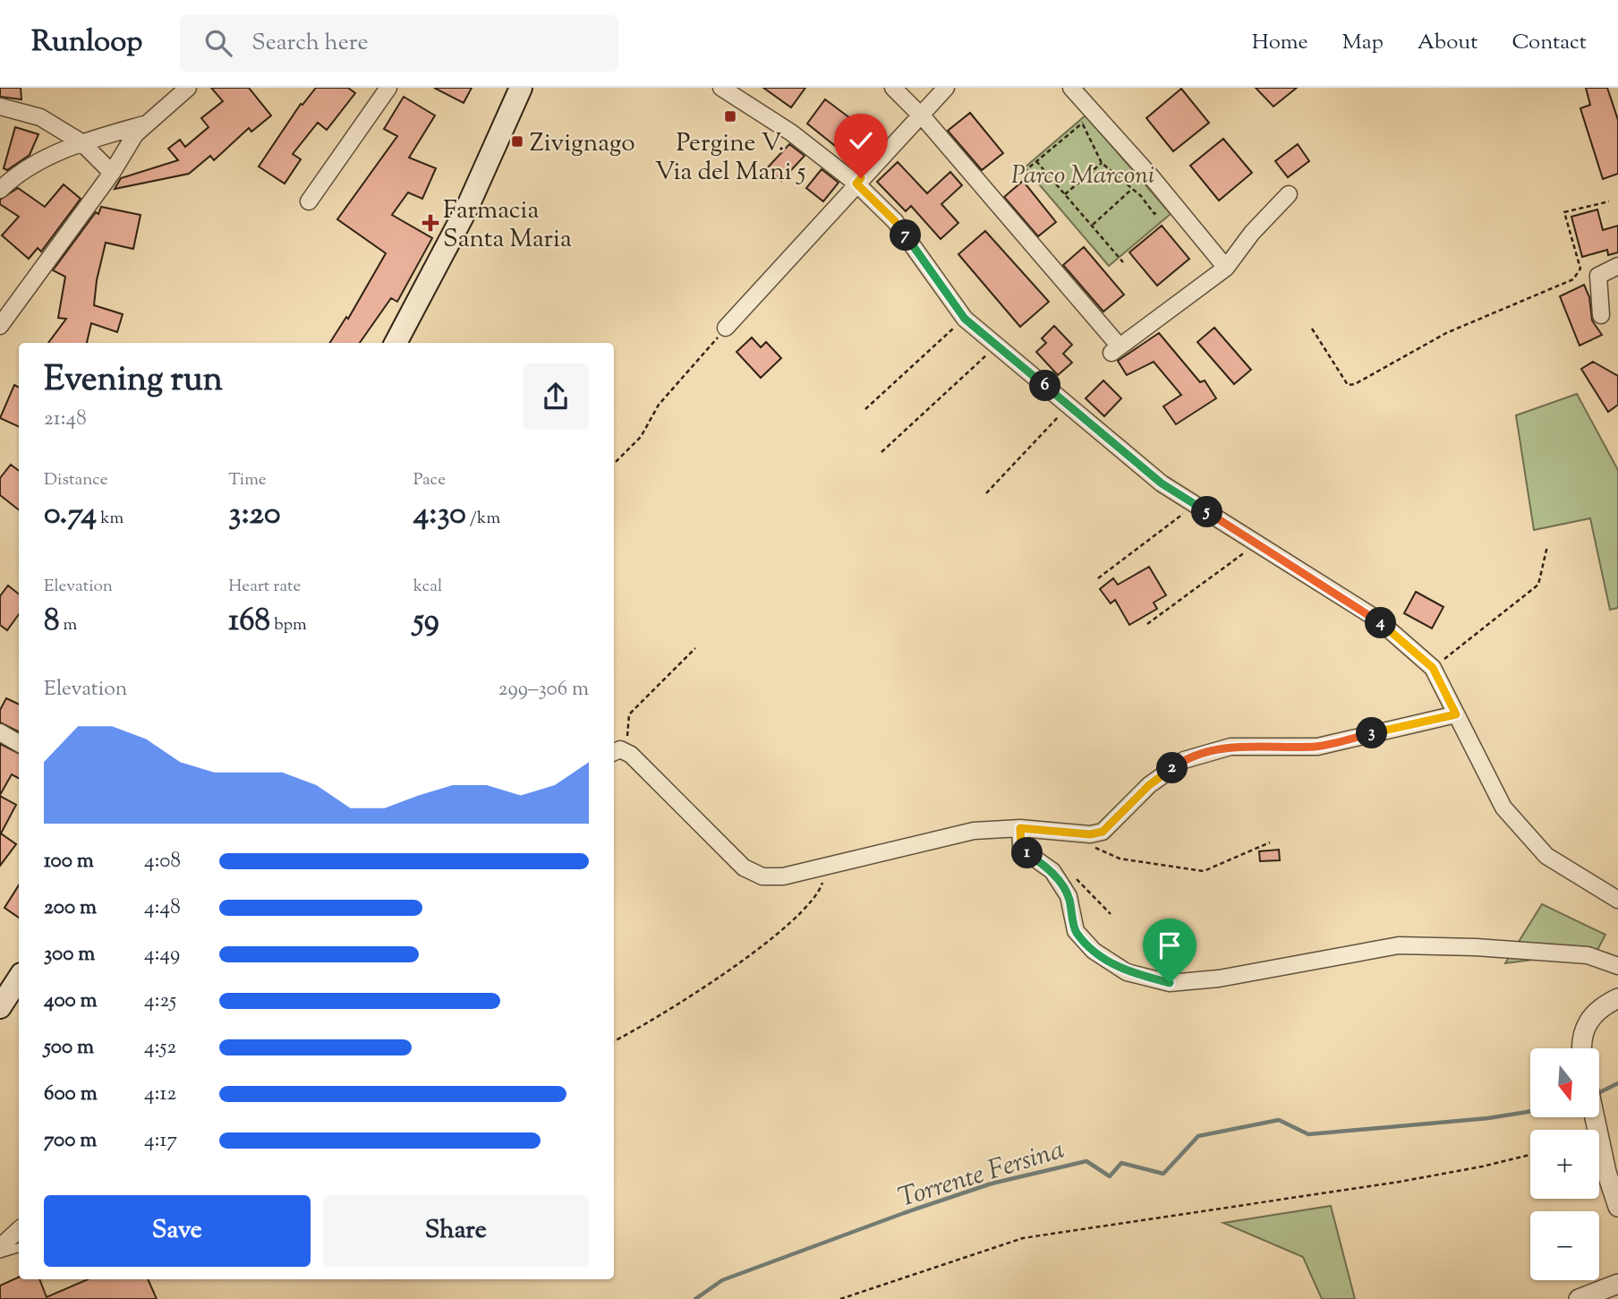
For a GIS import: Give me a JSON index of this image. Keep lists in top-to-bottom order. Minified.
{"water":["Torrente Fersina"],"parks":["Parco Marconi"],"places":{"transit":["Pergine V. Via del Mani 5","Zivignago"],"health":["Farmacia Santa Maria"]},"north":"bottom","page":{"header":"Runloop","search":"Search here","nav":["Home","Map","About","Contact"],"pins":["7","6","5","4","3","2","1"],"heading":["Evening run","21:48"],"stats":[["Distance","0.74 km"],["Time","3:20"],["Pace","4:30 /km"],["Elevation","8 m"],["Heart rate","168 bpm"],["kcal","59"]],"chart":["Elevation","299–306 m"],"list":[{"name":"100 m","note":"4:08"},{"name":"200 m","note":"4:48"},{"name":"300 m","note":"4:49"},{"name":"400 m","note":"4:25"},{"name":"500 m","note":"4:52"},{"name":"600 m","note":"4:12"},{"name":"700 m","note":"4:17"}],"map_buttons":["+","−"],"buttons":["Save","Share"]}}
